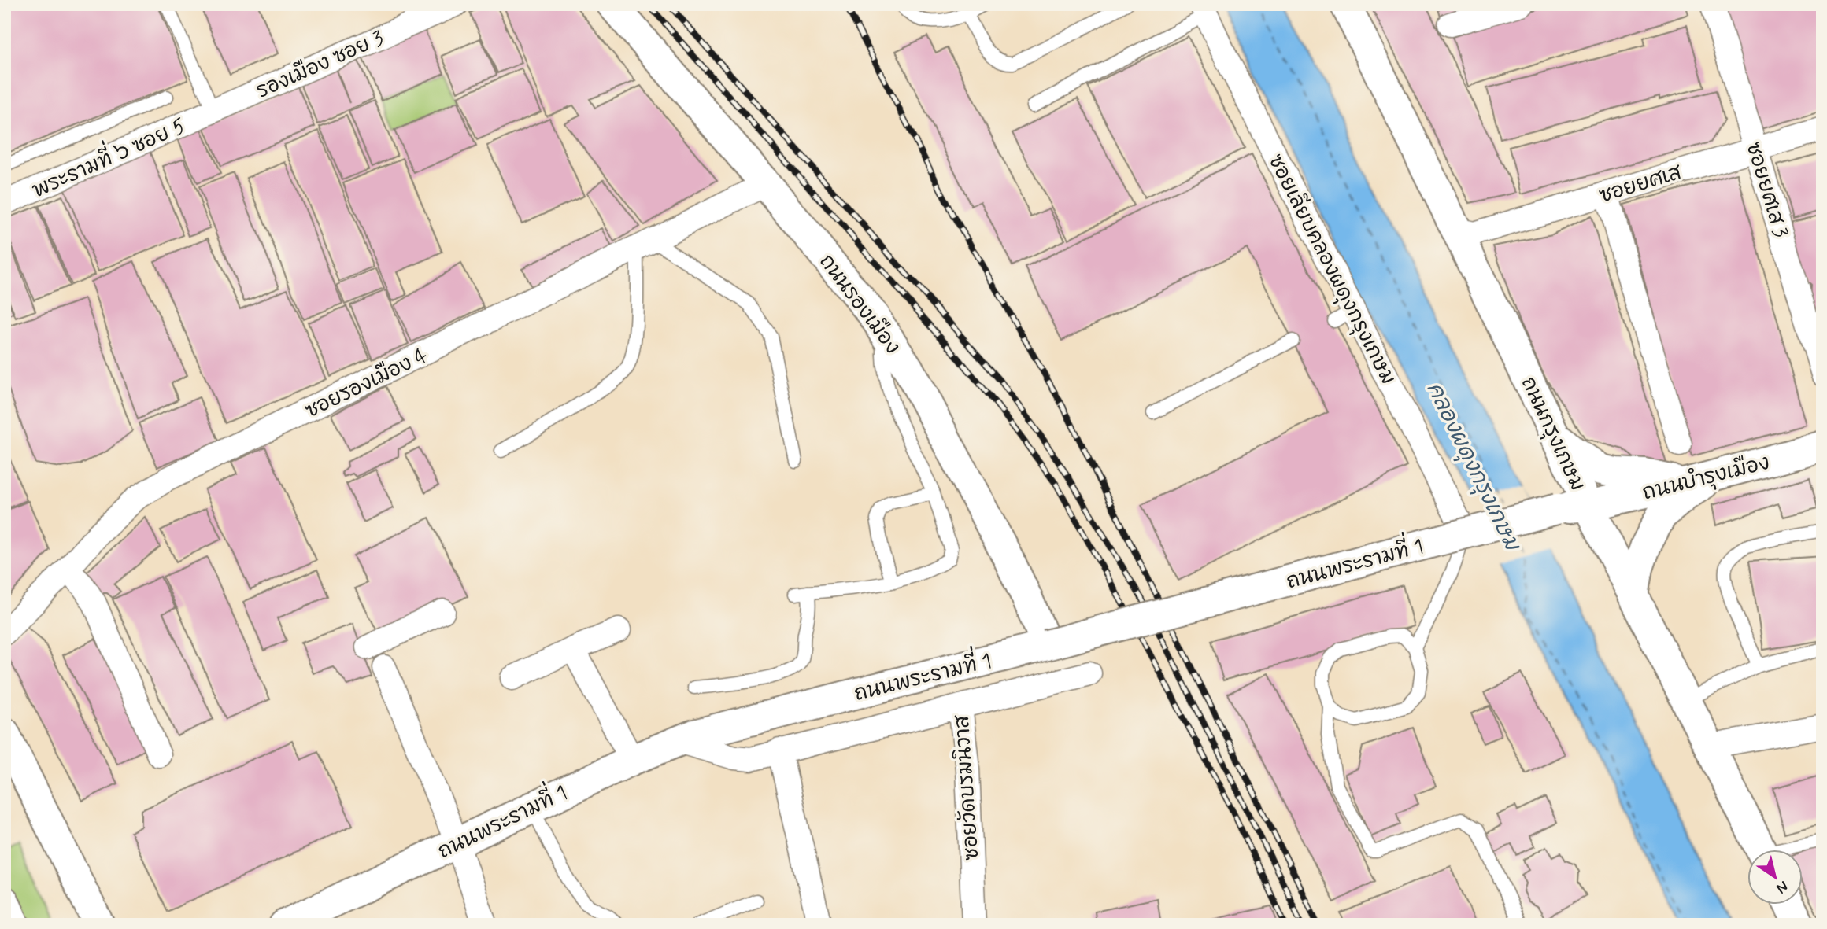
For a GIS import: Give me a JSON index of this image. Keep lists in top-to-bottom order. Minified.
{"streets":{"main road":["ถนนรองเมือง","ถนนกรุงเกษม","ถนนบำรุงเมือง","ถนนพระรามที่ 1"],"street":["รองเมือง ซอย 3","พระรามที่ ๖ ซอย 5","ซอยยศเส","ซอยยศเส 3","ซอยเลียบคลองผดุงกรุงเกษม","ซอยรองเมือง 4","ซอยวัดบรมนิวาส"]},"crossings":[["รองเมือง ซอย 3","พระรามที่ ๖ ซอย 5"],["ซอยยศเส","ซอยยศเส 3"],["ซอยยศเส","ถนนกรุงเกษม"],["ซอยเลียบคลองผดุงกรุงเกษม","ถนนพระรามที่ 1"],["ถนนรองเมือง","ซอยรองเมือง 4"],["ถนนรองเมือง","ถนนพระรามที่ 1"],["ถนนกรุงเกษม","ถนนบำรุงเมือง"],["ถนนกรุงเกษม","ถนนพระรามที่ 1"],["ถนนบำรุงเมือง","ถนนพระรามที่ 1"],["ถนนพระรามที่ 1","ซอยวัดบรมนิวาส"]],"water":["คลองผดุงกรุงเกษม"],"north":"bottom right"}
